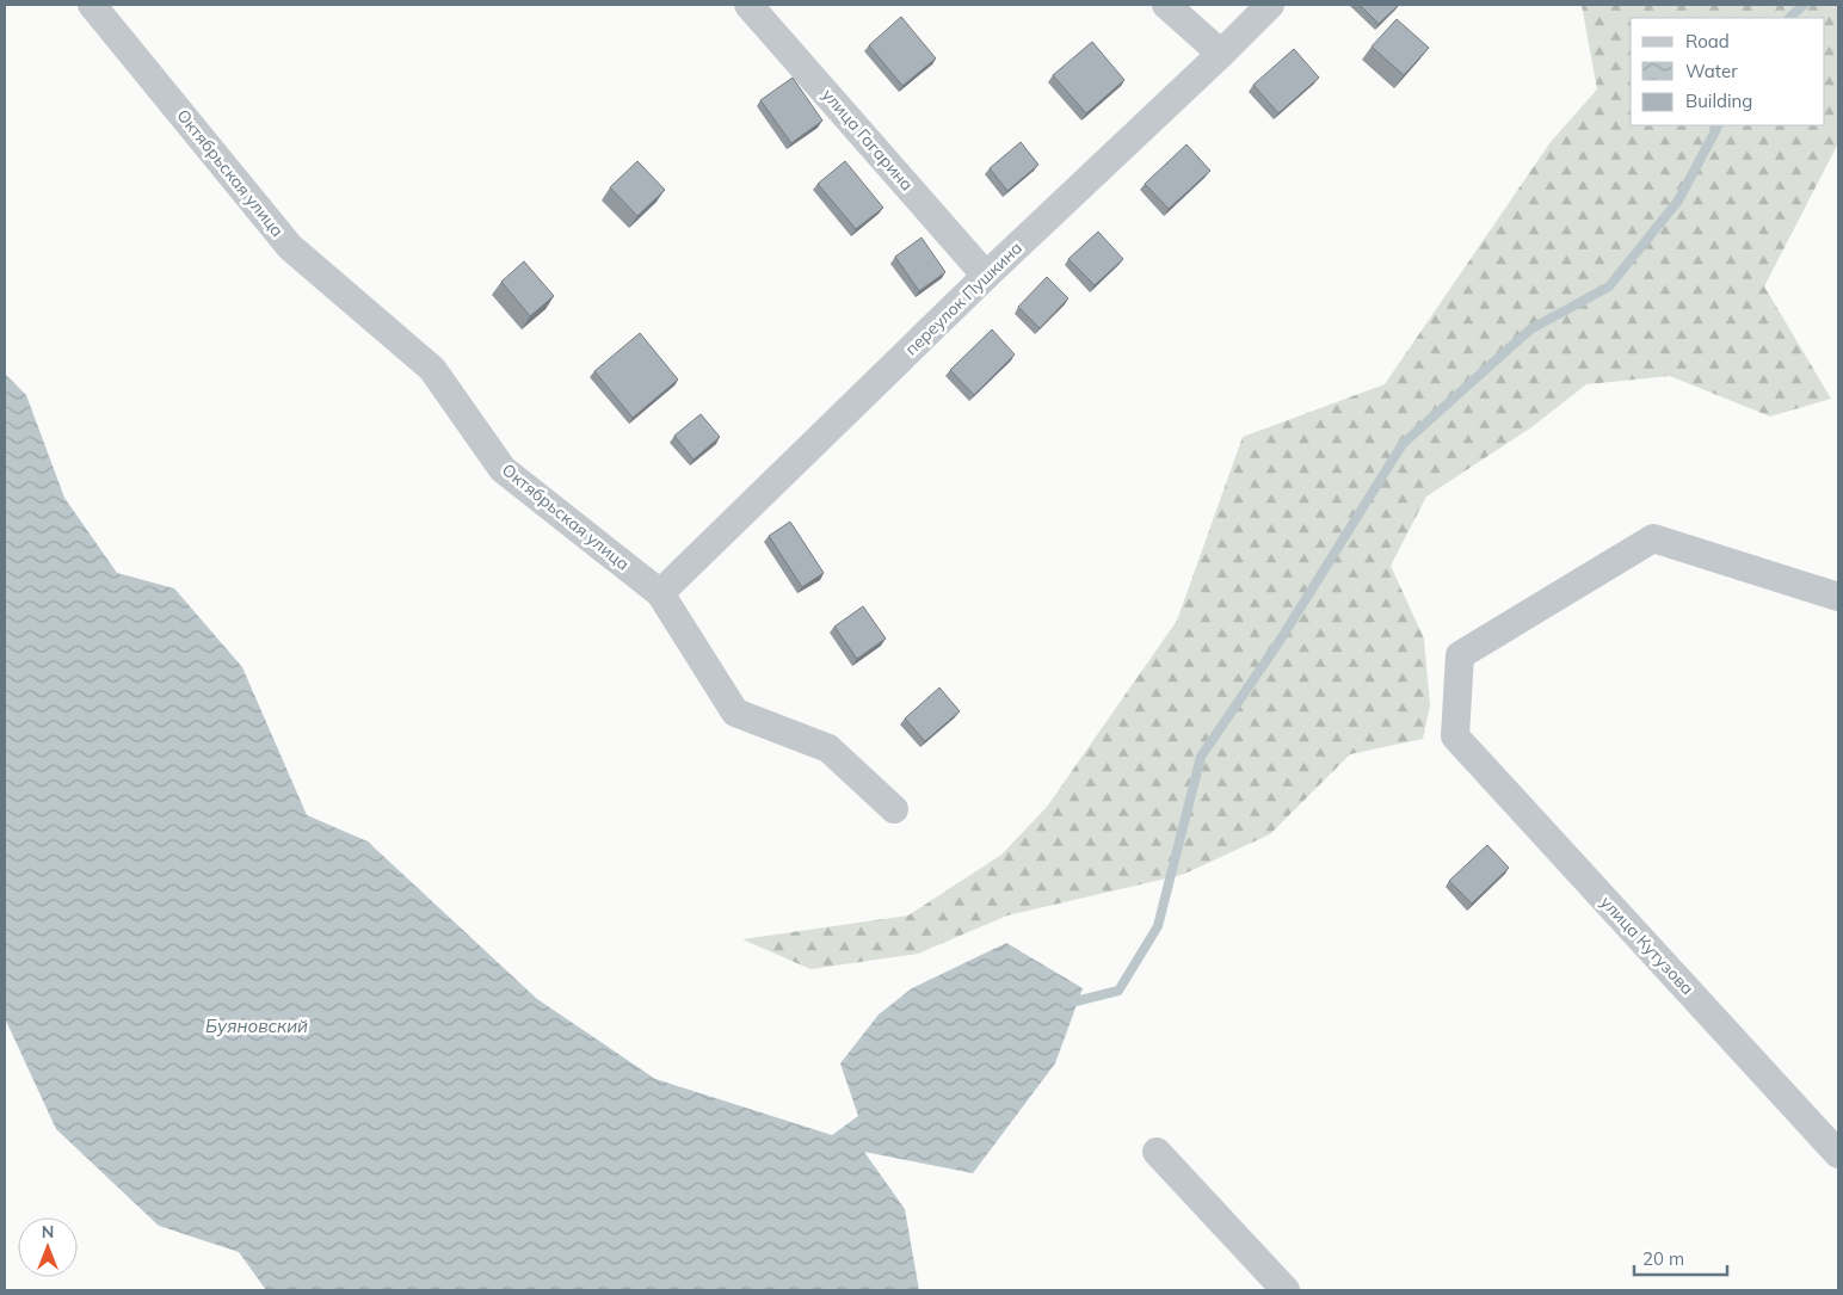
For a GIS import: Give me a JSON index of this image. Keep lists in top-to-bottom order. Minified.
{"streets":{"street":["улица Гагарина","Октябрьская улица","переулок Пушкина","улица Кутузова"]},"crossings":[["улица Гагарина","переулок Пушкина"],["Октябрьская улица","переулок Пушкина"]],"water":["Буяновский"],"legend":["Road","Water","Building"],"scale_bar":"20 m","north":"top"}
